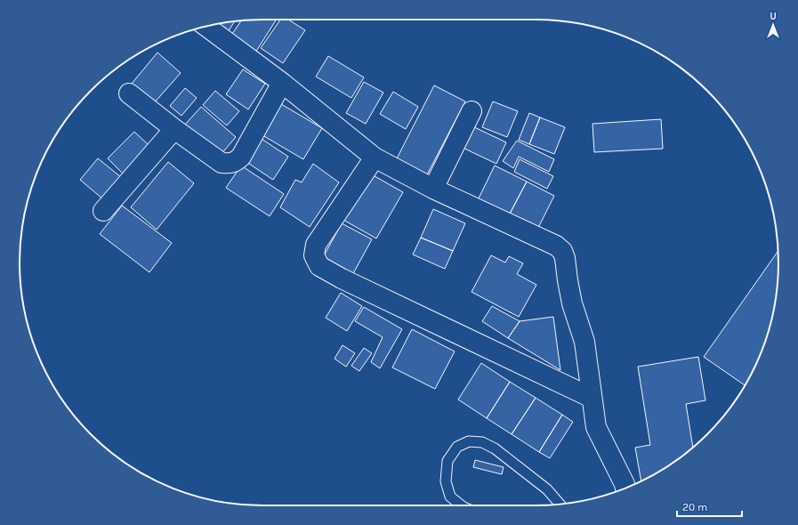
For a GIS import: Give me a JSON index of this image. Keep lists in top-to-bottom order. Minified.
{"scale_bar":"20 m","north":"top"}
